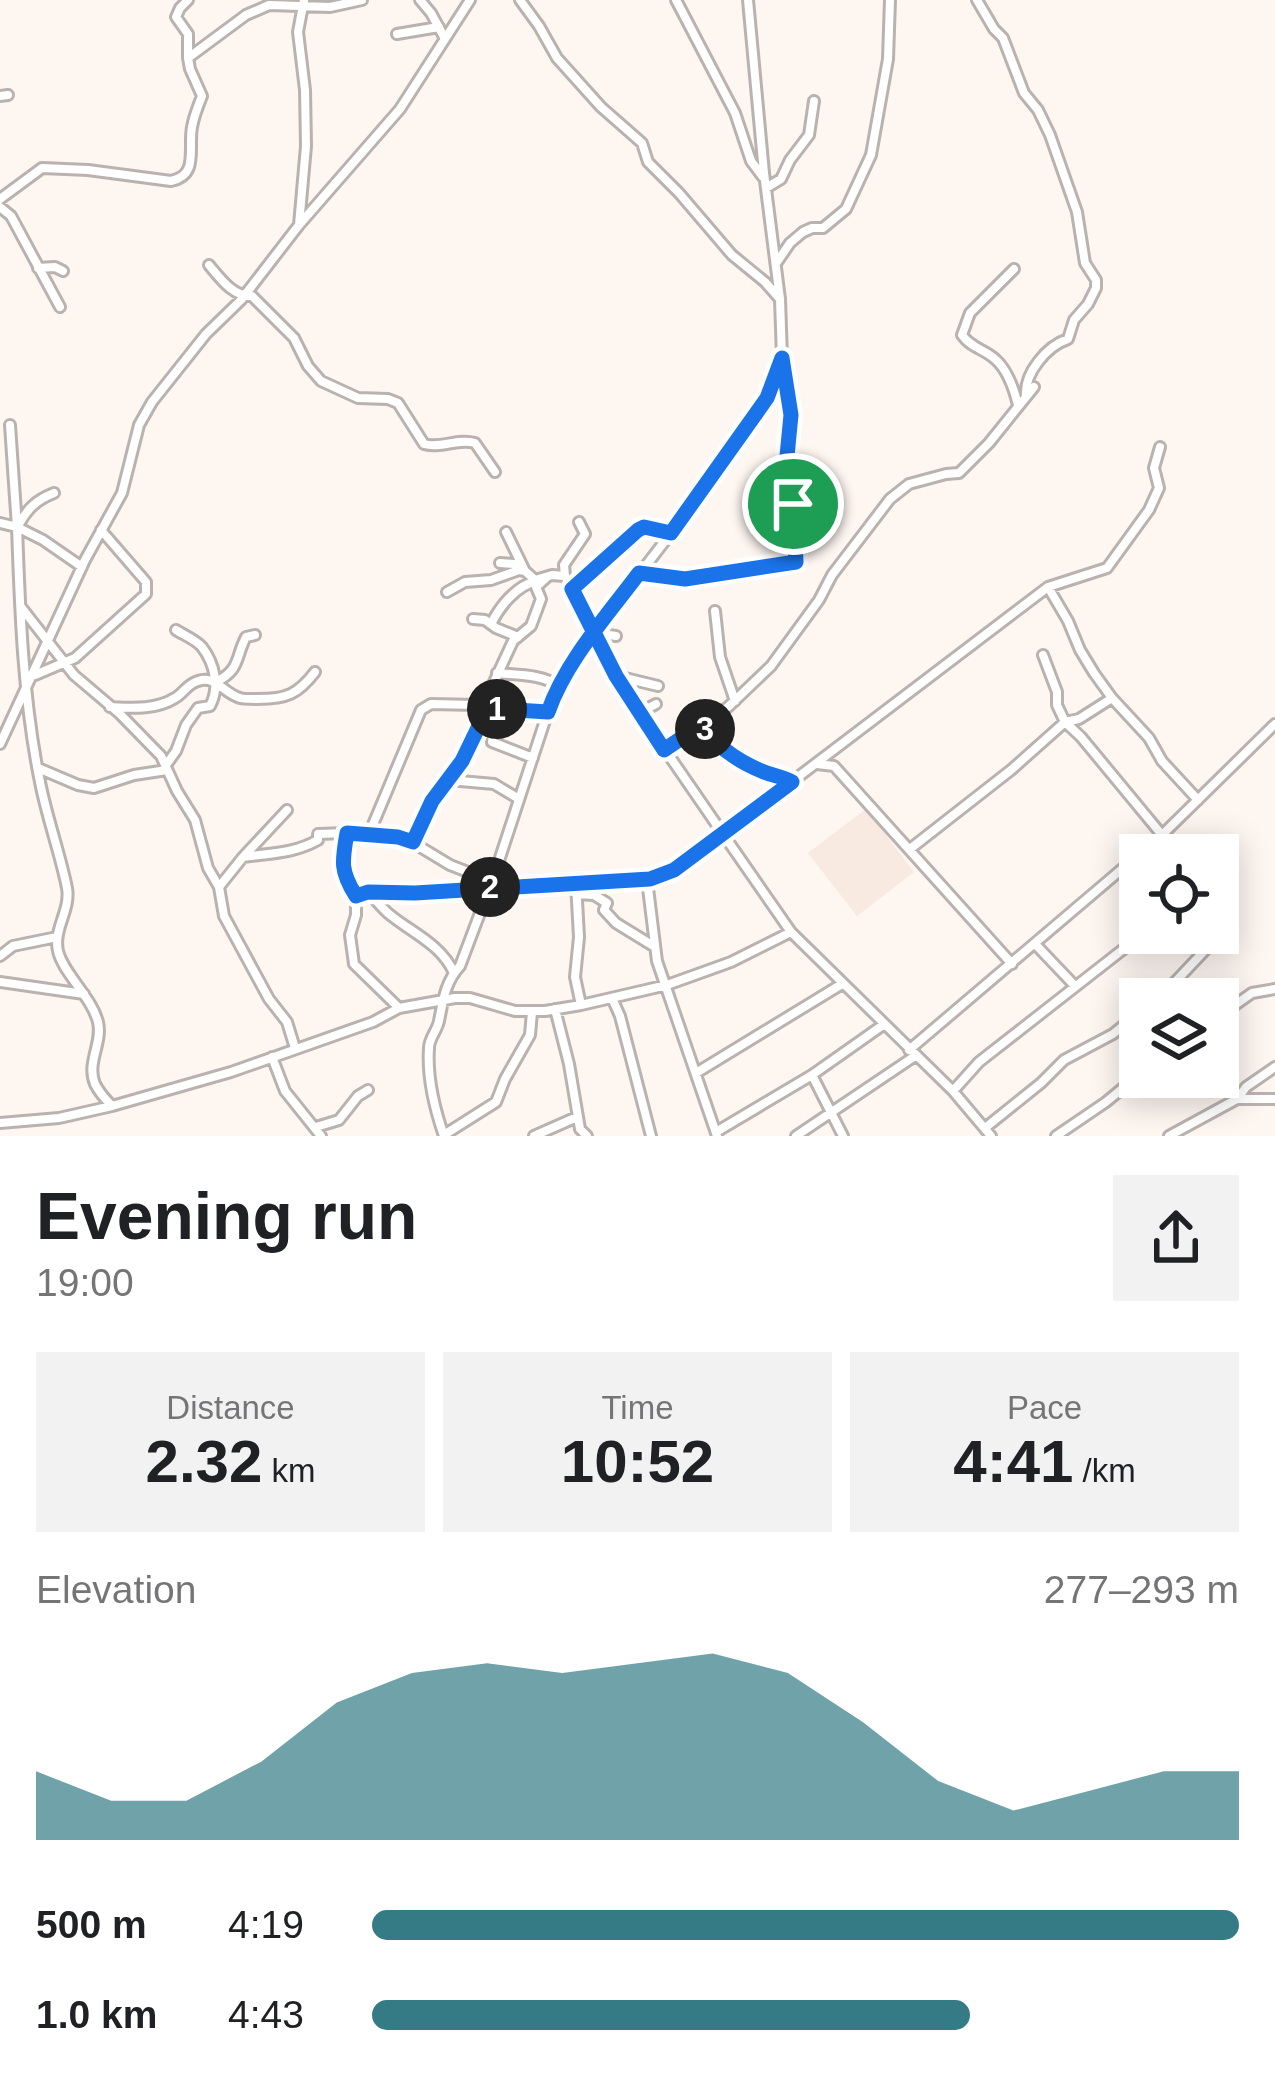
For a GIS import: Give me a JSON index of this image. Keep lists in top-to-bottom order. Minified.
{"page":{"pins":["1","3","2"],"heading":["Evening run","19:00"],"stats":[["Distance","2.32 km"],["Time","10:52"],["Pace","4:41 /km"]],"chart":["Elevation","277–293 m"],"list":[{"name":"500 m","note":"4:19"},{"name":"1.0 km","note":"4:43"}]}}
